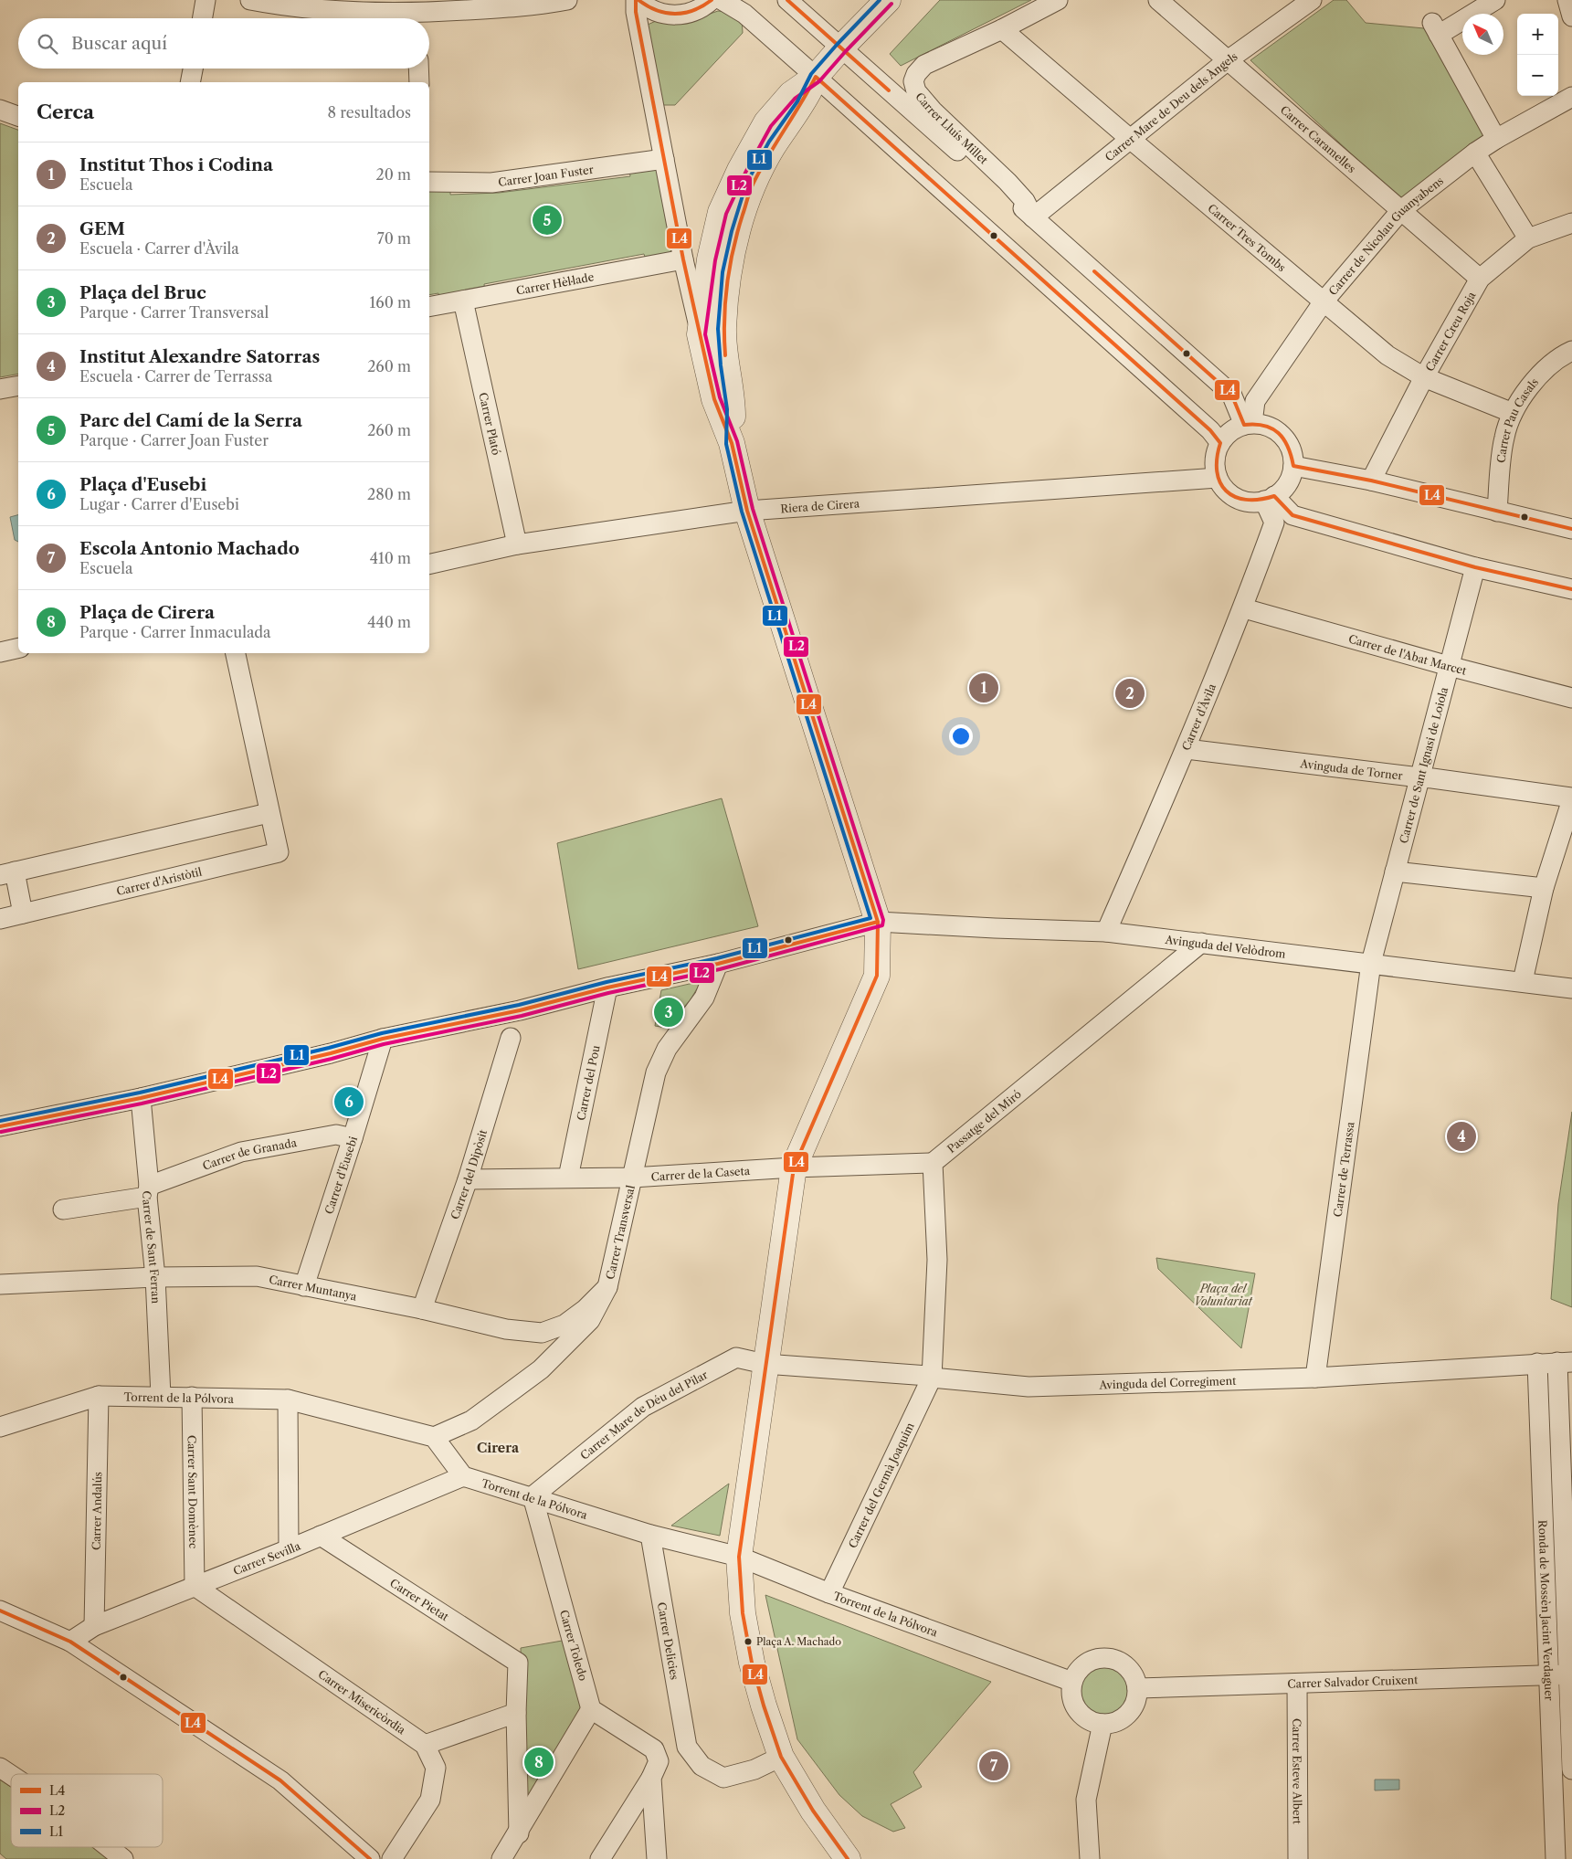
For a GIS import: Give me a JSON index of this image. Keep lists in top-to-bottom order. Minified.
{"streets":{"street":["Carrer Mare de Deu dels Àngels","Carrer Lluís Millet","Carrer Caramelles","Carrer Joan Fuster","Carrer de Nicolau Guanyabens","Carrer Tres Tombs","Carrer Hèl·lade","Carrer Creu Roja","Carrer Pau Casals","Carrer Plató","Riera de Cirera","Carrer de l'Abat Marcet","Carrer d'Àvila","Carrer de Sant Ignasi de Loiola","Avinguda de Torner","Carrer d'Aristòtil","Avinguda del Velòdrom","Carrer del Pou","Passatge del Miró","Carrer de Granada","Carrer de Terrassa","Carrer de la Caseta","Carrer del Dipòsit","Carrer d'Eusebi","Carrer Transversal","Carrer de Sant Ferran","Carrer Muntanya","Avinguda del Corregiment","Torrent de la Pólvora","Carrer Mare de Déu del Pilar","Carrer del Germà Joaquim","Carrer Sant Domènec","Carrer Andalús","Carrer Sevilla","Carrer Pietat","Ronda de Mossèn Jacint Verdaguer","Carrer Delicies","Carrer Toledo","Carrer Salvador Cruixent","Carrer Misericòrdia","Carrer Esteve Albert"]},"crossings":[["Carrer Mare de Deu dels Àngels","Carrer Lluís Millet"],["Carrer Mare de Deu dels Àngels","Carrer Caramelles"],["Carrer Mare de Deu dels Àngels","Carrer Tres Tombs"],["Carrer Lluís Millet","Carrer Tres Tombs"],["Carrer Caramelles","Carrer de Nicolau Guanyabens"],["Carrer Caramelles","Carrer Creu Roja"],["Carrer de Nicolau Guanyabens","Carrer Tres Tombs"],["Carrer de Nicolau Guanyabens","Riera de Cirera"],["Carrer de Nicolau Guanyabens","Carrer d'Àvila"],["Carrer Tres Tombs","Carrer Creu Roja"],["Carrer Tres Tombs","Carrer Pau Casals"],["Carrer Hèl·lade","Carrer Plató"],["Carrer Plató","Riera de Cirera"],["Riera de Cirera","Carrer d'Àvila"],["Carrer de l'Abat Marcet","Carrer d'Àvila"],["Carrer de l'Abat Marcet","Carrer de Sant Ignasi de Loiola"],["Carrer d'Àvila","Avinguda de Torner"],["Carrer d'Àvila","Avinguda del Velòdrom"],["Carrer de Sant Ignasi de Loiola","Avinguda de Torner"],["Carrer de Sant Ignasi de Loiola","Avinguda del Velòdrom"],["Carrer de Sant Ignasi de Loiola","Carrer de Terrassa"],["Avinguda del Velòdrom","Carrer del Pou"],["Avinguda del Velòdrom","Passatge del Miró"],["Avinguda del Velòdrom","Carrer de Terrassa"],["Avinguda del Velòdrom","Carrer d'Eusebi"],["Avinguda del Velòdrom","Carrer Transversal"],["Avinguda del Velòdrom","Carrer de Sant Ferran"],["Carrer del Pou","Carrer de la Caseta"],["Passatge del Miró","Carrer de la Caseta"],["Carrer de Granada","Carrer d'Eusebi"],["Carrer de Granada","Carrer de Sant Ferran"],["Carrer de Terrassa","Avinguda del Corregiment"],["Carrer de la Caseta","Carrer del Dipòsit"],["Carrer de la Caseta","Carrer Transversal"],["Carrer del Dipòsit","Carrer Muntanya"],["Carrer d'Eusebi","Carrer Muntanya"],["Carrer Transversal","Carrer Muntanya"],["Carrer Transversal","Torrent de la Pólvora"],["Carrer de Sant Ferran","Carrer Muntanya"],["Carrer de Sant Ferran","Torrent de la Pólvora"],["Avinguda del Corregiment","Carrer Mare de Déu del Pilar"],["Avinguda del Corregiment","Carrer del Germà Joaquim"],["Avinguda del Corregiment","Ronda de Mossèn Jacint Verdaguer"],["Torrent de la Pólvora","Carrer Mare de Déu del Pilar"],["Torrent de la Pólvora","Carrer del Germà Joaquim"],["Torrent de la Pólvora","Carrer Sant Domènec"],["Torrent de la Pólvora","Carrer Andalús"],["Torrent de la Pólvora","Carrer Sevilla"],["Torrent de la Pólvora","Carrer Delicies"],["Torrent de la Pólvora","Carrer Toledo"],["Torrent de la Pólvora","Carrer Salvador Cruixent"],["Carrer Mare de Déu del Pilar","Carrer Toledo"],["Carrer Sant Domènec","Carrer Sevilla"],["Carrer Sant Domènec","Carrer Misericòrdia"],["Carrer Andalús","Carrer Sevilla"],["Carrer Sevilla","Carrer Pietat"],["Carrer Sevilla","Carrer Misericòrdia"],["Ronda de Mossèn Jacint Verdaguer","Carrer Salvador Cruixent"],["Carrer Salvador Cruixent","Carrer Esteve Albert"]],"districts":["Cirera"],"parks":["Plaça del Voluntariat"],"places":["Plaça A. Machado"],"lines":["transit line L4","transit line L1","transit line L2"],"legend":["L4","L2","L1"],"north":"top left","page":{"map_buttons":["+","−"],"search":"Buscar aquí","heading":["Cerca","8 resultados"],"list":[{"mark":"1","name":"Institut Thos i Codina","note":"Escuela","value":"20 m"},{"mark":"2","name":"GEM","note":"Escuela · Carrer d'Àvila","value":"70 m"},{"mark":"3","name":"Plaça del Bruc","note":"Parque · Carrer Transversal","value":"160 m"},{"mark":"4","name":"Institut Alexandre Satorras","note":"Escuela · Carrer de Terrassa","value":"260 m"},{"mark":"5","name":"Parc del Camí de la Serra","note":"Parque · Carrer Joan Fuster","value":"260 m"},{"mark":"6","name":"Plaça d'Eusebi","note":"Lugar · Carrer d'Eusebi","value":"280 m"},{"mark":"7","name":"Escola Antonio Machado","note":"Escuela","value":"410 m"},{"mark":"8","name":"Plaça de Cirera","note":"Parque · Carrer Inmaculada","value":"440 m"}],"pins":["5","1","2","3","6","4","8","7"]}}
